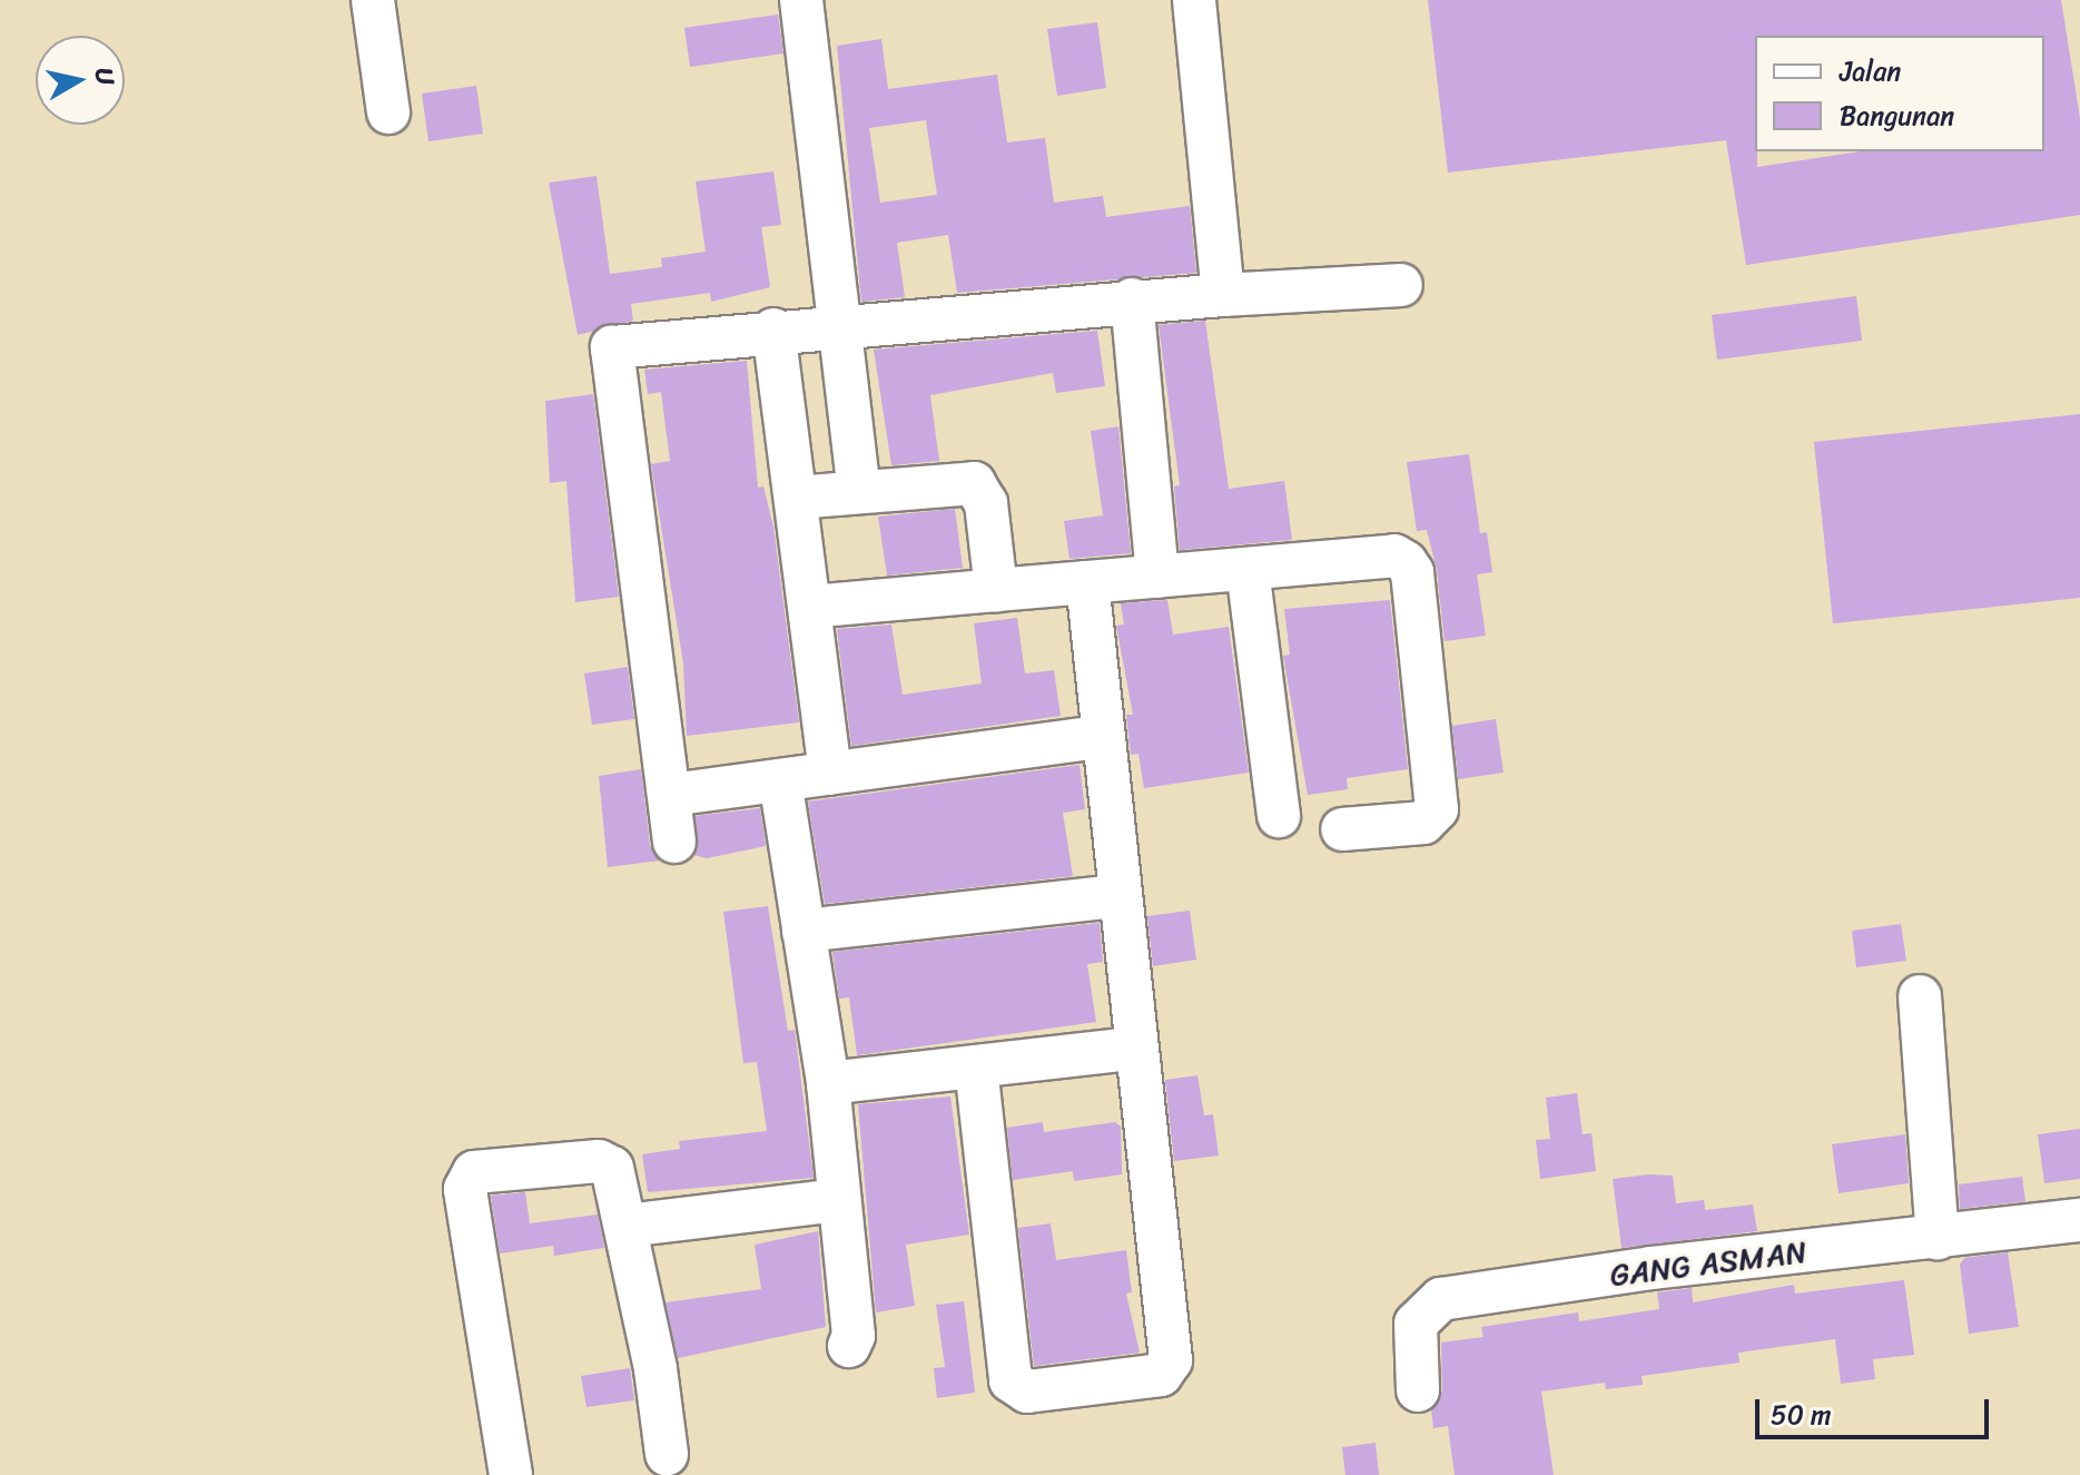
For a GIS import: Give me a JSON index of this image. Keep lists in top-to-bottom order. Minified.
{"streets":{"street":["GANG ASMAN"]},"legend":["Jalan","Bangunan"],"scale_bar":"50 m","north":"right"}
